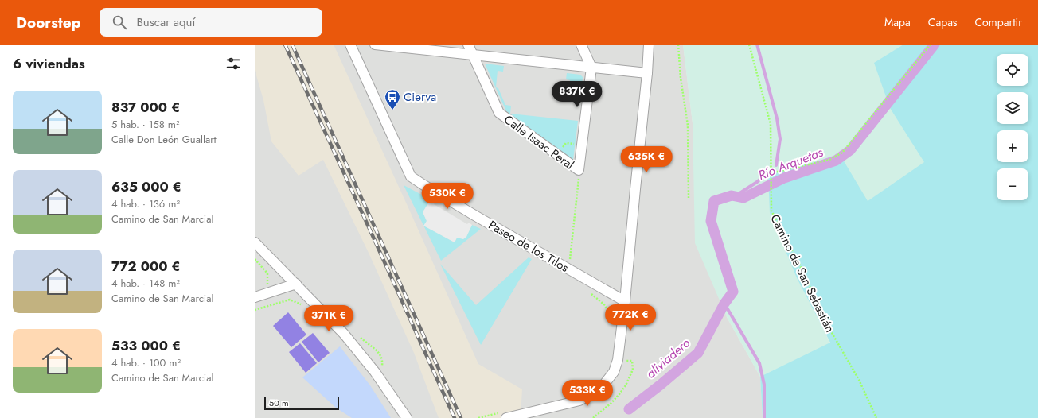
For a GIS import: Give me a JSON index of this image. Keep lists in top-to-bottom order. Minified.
{"streets":{"street":["Calle Isaac Peral","Paseo de los Tilos"],"path":["Camino de San Sebastián"]},"water":["Río Arquetas","aliviadero"],"places":{"bus stop":["Cierva"]},"scale_bar":"50 m","page":{"header":"Doorstep","search":"Buscar aquí","nav":["Mapa","Capas","Compartir"],"heading":"6 viviendas","map_buttons":["+","−"],"price":["837K €","635K €","530K €","772K €","371K €","533K €"],"list":[{"name":"837 000 €","note":"5 hab. · 158 m² · Calle Don León Guallart"},{"name":"635 000 €","note":"4 hab. · 136 m² · Camino de San Marcial"},{"name":"772 000 €","note":"4 hab. · 148 m² · Camino de San Marcial"},{"name":"533 000 €","note":"4 hab. · 100 m² · Camino de San Marcial"}],"scale":"50 m"}}
